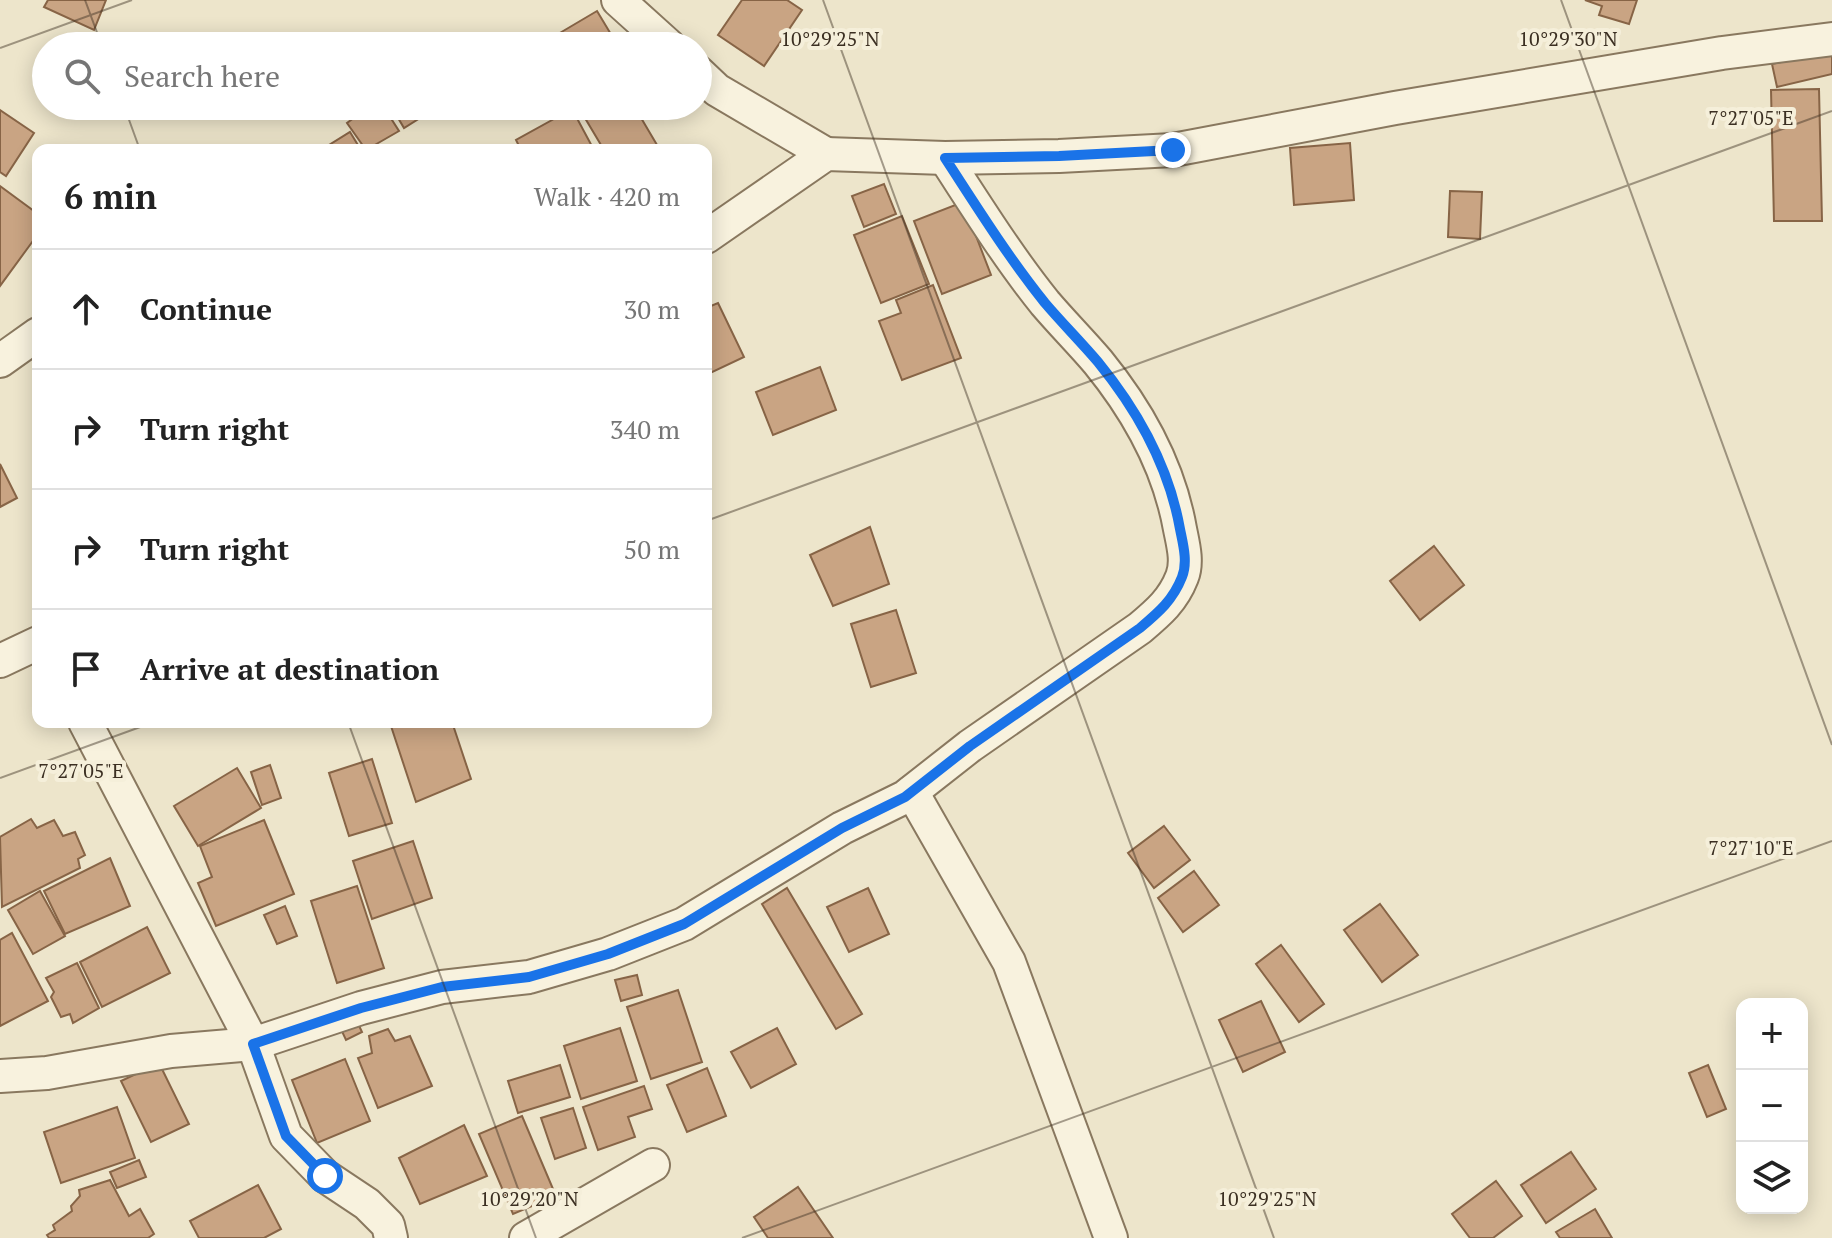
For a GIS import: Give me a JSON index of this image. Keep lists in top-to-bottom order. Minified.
{"page":{"search":"Search here","heading":["6 min","Walk · 420 m"],"list":[["Continue","30 m"],["Turn right","340 m"],["Turn right","50 m"],"Arrive at destination"],"map_buttons":["+","−"]},"coordinates":["10°29'25\"N","10°29'30\"N","7°27'05\"E","7°27'10\"E","10°29'20\"N"]}
